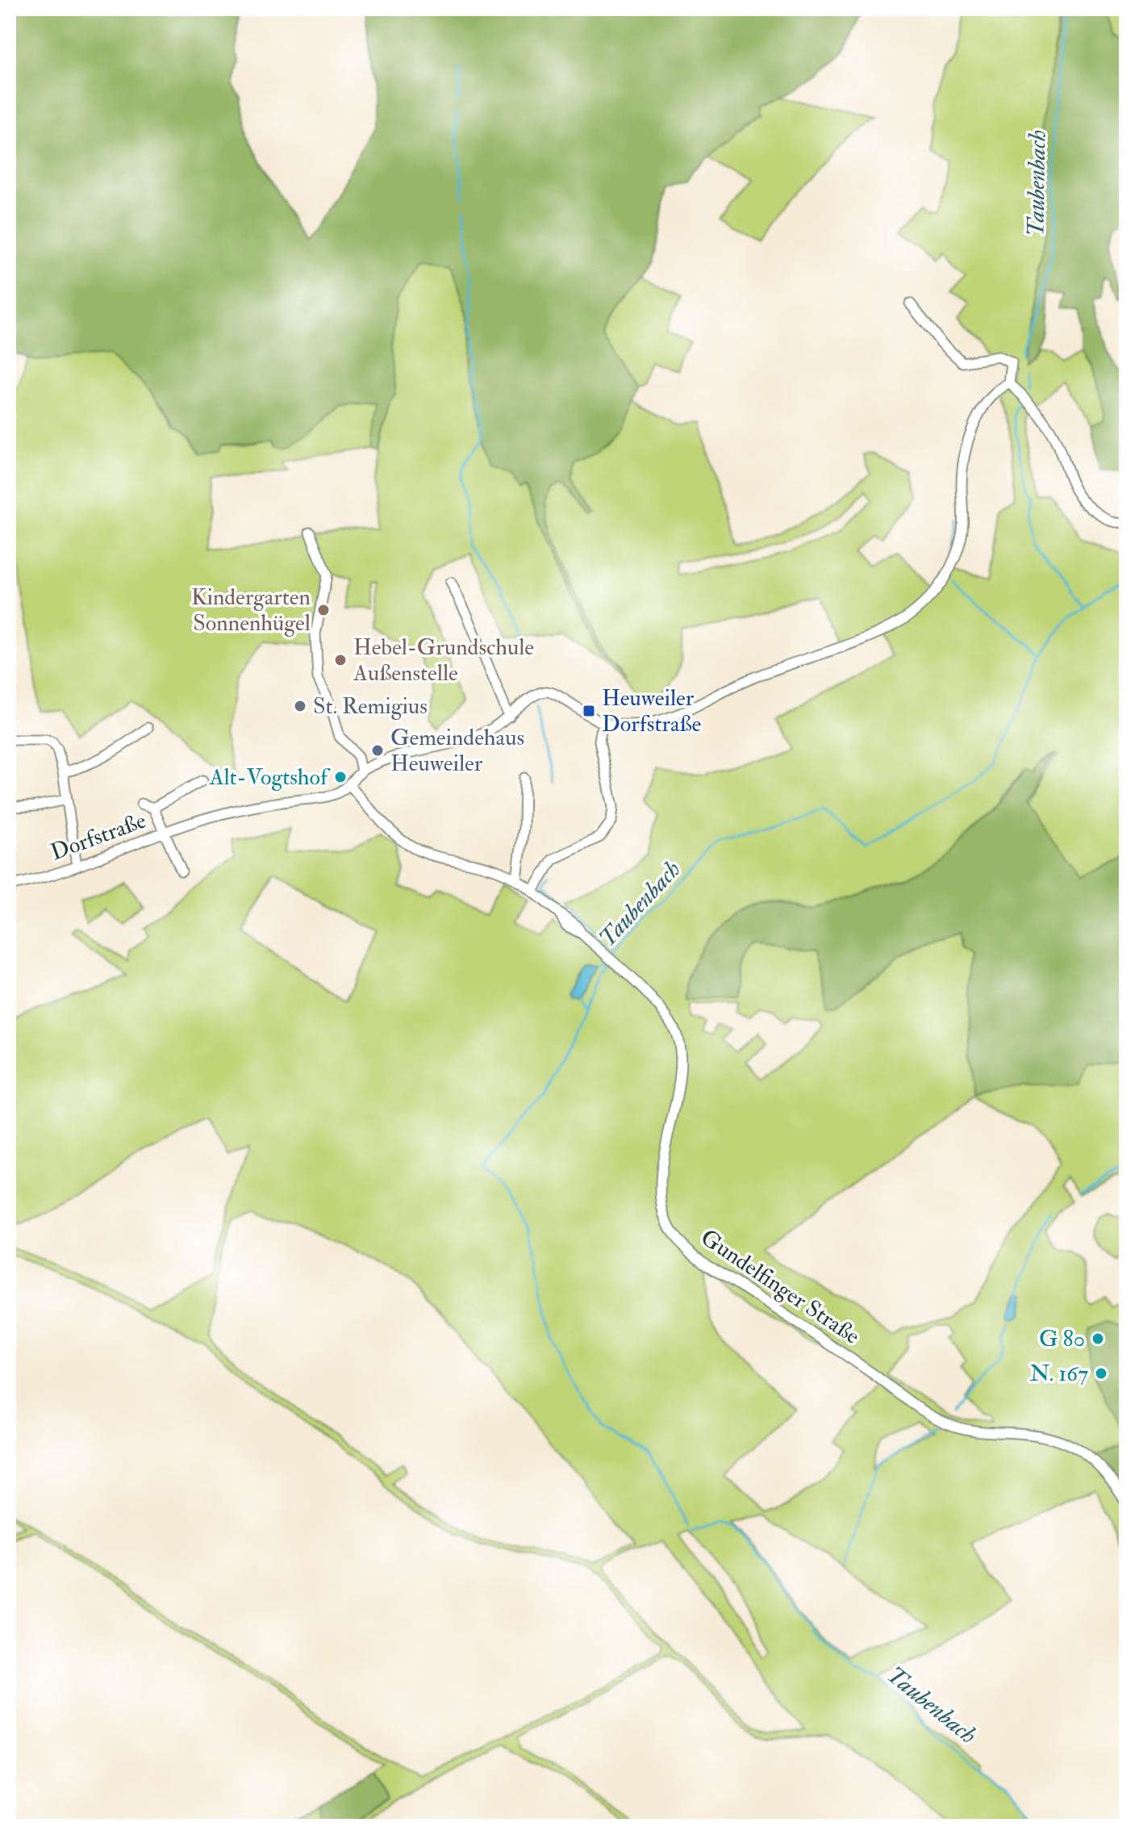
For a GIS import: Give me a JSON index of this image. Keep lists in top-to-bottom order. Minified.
{"streets":{"street":["Dorfstraße","Gundelfinger Straße"]},"crossings":[["Dorfstraße","Gundelfinger Straße"]],"water":["Taubenbach"],"places":{"other":["Kindergarten Sonnenhügel","Hebel-Grundschule Außenstelle","St. Remigius","Gemeindehaus Heuweiler","Alt-Vogtshof","G 80","N. 167"],"transit":["Heuweiler Dorfstraße"]}}
